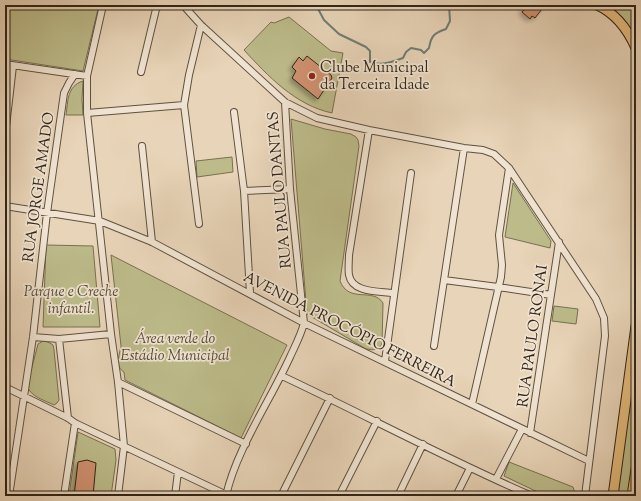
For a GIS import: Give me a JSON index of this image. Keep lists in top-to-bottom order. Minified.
{"streets":{"street":["RUA JORGE AMADO","RUA PAULO DANTAS","AVENIDA PROCÓPIO FERREIRA","RUA PAULO RONAI"]},"crossings":[["RUA JORGE AMADO","AVENIDA PROCÓPIO FERREIRA"],["RUA PAULO DANTAS","AVENIDA PROCÓPIO FERREIRA"],["AVENIDA PROCÓPIO FERREIRA","RUA PAULO RONAI"]],"parks":["Parque e Creche infantil.","Área verde do Estádio Municipal"],"places":["Clube Municipal da Terceira Idade"]}
